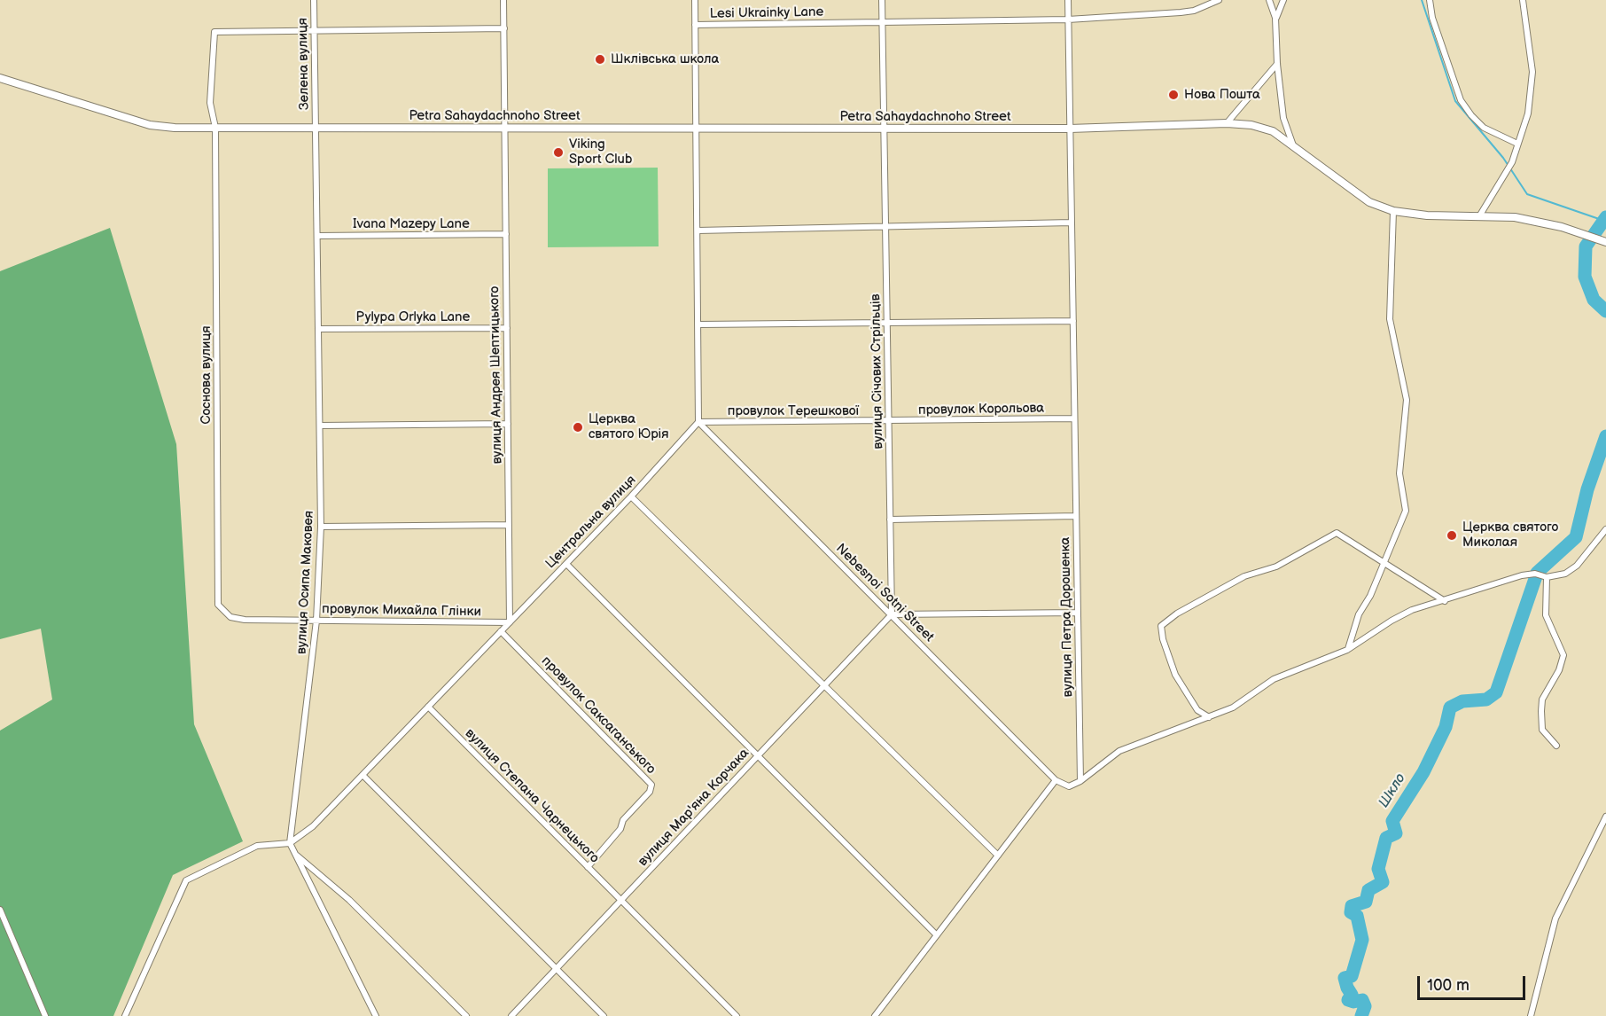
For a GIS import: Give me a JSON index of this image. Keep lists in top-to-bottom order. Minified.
{"streets":{"street":["Lesi Ukrainky Lane","Зелена вулиця","Petra Sahaydachnoho Street","Ivana Mazepy Lane","Pylypa Orlyka Lane","вулиця Січових Стрільців","Соснова вулиця","вулиця Андрея Шептицького","провулок Корольова","провулок Терешкової","Центральна вулиця","вулиця Осипа Маковея","Nebesnoi Sotni Street","провулок Михайла Глінки","вулиця Петра Дорошенка","провулок Саксаганського","вулиця Степана Чарнецького","вулиця Мар'яна Корчака"]},"crossings":[["Lesi Ukrainky Lane","вулиця Січових Стрільців"],["Lesi Ukrainky Lane","вулиця Петра Дорошенка"],["Зелена вулиця","Petra Sahaydachnoho Street"],["Зелена вулиця","Соснова вулиця"],["Зелена вулиця","вулиця Осипа Маковея"],["Petra Sahaydachnoho Street","вулиця Січових Стрільців"],["Petra Sahaydachnoho Street","Соснова вулиця"],["Petra Sahaydachnoho Street","вулиця Андрея Шептицького"],["Petra Sahaydachnoho Street","вулиця Осипа Маковея"],["Petra Sahaydachnoho Street","вулиця Петра Дорошенка"],["Ivana Mazepy Lane","вулиця Андрея Шептицького"],["Ivana Mazepy Lane","вулиця Осипа Маковея"],["Pylypa Orlyka Lane","вулиця Андрея Шептицького"],["Pylypa Orlyka Lane","вулиця Осипа Маковея"],["вулиця Січових Стрільців","провулок Корольова"],["вулиця Січових Стрільців","провулок Терешкової"],["вулиця Січових Стрільців","Nebesnoi Sotni Street"],["вулиця Січових Стрільців","вулиця Мар'яна Корчака"],["Соснова вулиця","провулок Михайла Глінки"],["вулиця Андрея Шептицького","Центральна вулиця"],["вулиця Андрея Шептицького","провулок Михайла Глінки"],["провулок Корольова","провулок Терешкової"],["провулок Корольова","вулиця Петра Дорошенка"],["провулок Терешкової","Центральна вулиця"],["провулок Терешкової","Nebesnoi Sotni Street"],["Центральна вулиця","вулиця Осипа Маковея"],["Центральна вулиця","Nebesnoi Sotni Street"],["Центральна вулиця","провулок Михайла Глінки"],["Центральна вулиця","провулок Саксаганського"],["Центральна вулиця","вулиця Степана Чарнецького"],["вулиця Осипа Маковея","провулок Михайла Глінки"],["Nebesnoi Sotni Street","вулиця Мар'яна Корчака"],["провулок Саксаганського","вулиця Степана Чарнецького"],["вулиця Степана Чарнецького","вулиця Мар'яна Корчака"]],"water":["Шкло"],"places":["Шклівська школа","Нова Пошта","Viking Sport Club","Церква святого Юрія","Церква святого Миколая"],"scale_bar":"100 m"}
